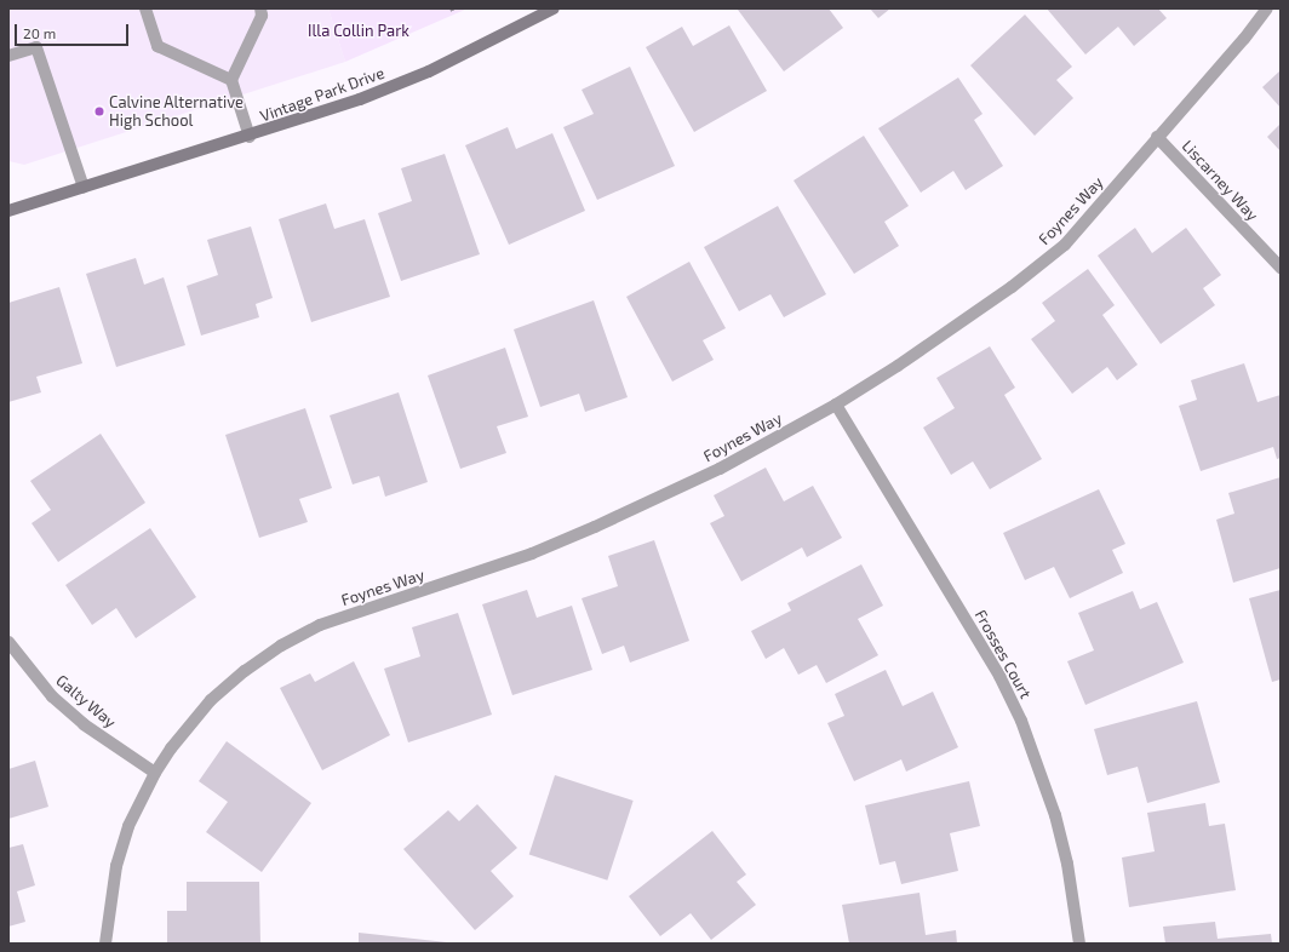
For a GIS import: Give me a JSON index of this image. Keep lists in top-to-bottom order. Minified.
{"streets":{"street":["Vintage Park Drive","Liscarney Way","Foynes Way","Frosses Court","Galty Way"]},"crossings":[["Liscarney Way","Foynes Way"],["Foynes Way","Frosses Court"],["Foynes Way","Galty Way"]],"parks":["Illa Collin Park"],"places":["Calvine Alternative High School"],"scale_bar":"20 m"}
